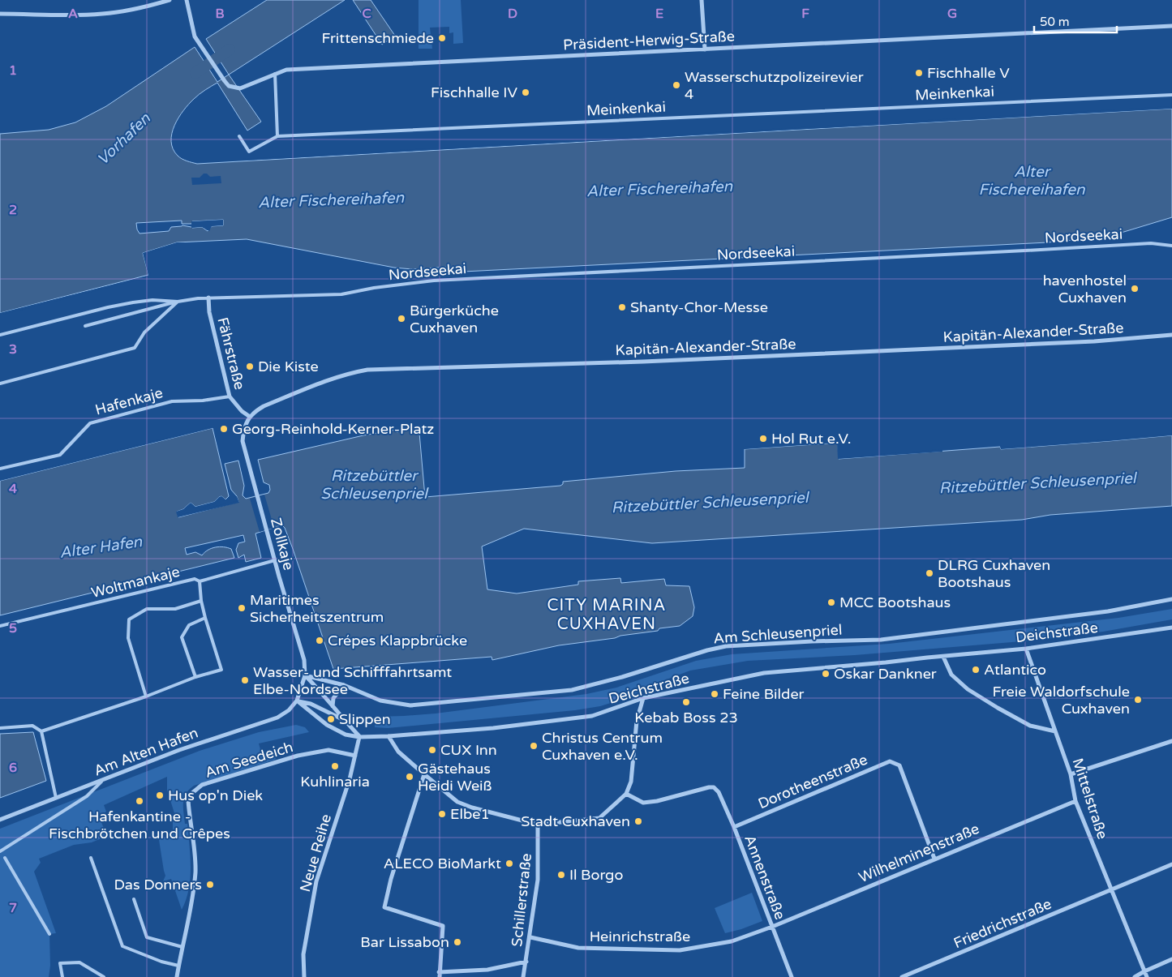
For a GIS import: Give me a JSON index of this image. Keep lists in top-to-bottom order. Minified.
{"streets":{"street":["Präsident-Herwig-Straße","Kapitän-Alexander-Straße","Fährstraße","Zollkaje","Deichstraße","Am Schleusenpriel","Am Alten Hafen","Am Seedeich","Dorotheenstraße","Mittelstraße","Neue Reihe","Wilhelminenstraße","Annenstraße","Schillerstraße","Friedrichstraße","Heinrichstraße"],"lane":["Meinkenkai","Nordseekai","Hafenkaje","Woltmankaje"]},"crossings":[["Nordseekai","Fährstraße"],["Kapitän-Alexander-Straße","Fährstraße"],["Kapitän-Alexander-Straße","Zollkaje"],["Fährstraße","Hafenkaje"],["Fährstraße","Zollkaje"],["Zollkaje","Woltmankaje"],["Zollkaje","Deichstraße"],["Zollkaje","Am Schleusenpriel"],["Zollkaje","Am Alten Hafen"],["Deichstraße","Am Alten Hafen"],["Deichstraße","Mittelstraße"],["Deichstraße","Neue Reihe"],["Am Seedeich","Neue Reihe"],["Dorotheenstraße","Wilhelminenstraße"],["Dorotheenstraße","Annenstraße"],["Mittelstraße","Wilhelminenstraße"],["Mittelstraße","Friedrichstraße"],["Wilhelminenstraße","Annenstraße"],["Wilhelminenstraße","Heinrichstraße"],["Annenstraße","Heinrichstraße"],["Schillerstraße","Heinrichstraße"]],"districts":["CITY MARINA CUXHAVEN"],"water":["Vorhafen","Alter Fischereihafen","Ritzebüttler Schleusenpriel","Alter Hafen"],"places":["Frittenschmiede","Fischhalle V","Wasserschutzpolizeirevier 4","Fischhalle IV","havenhostel Cuxhaven","Shanty-Chor-Messe","Bürgerküche Cuxhaven","Die Kiste","Georg-Reinhold-Kerner-Platz","Hol Rut e.V.","DLRG Cuxhaven Bootshaus","MCC Bootshaus","Maritimes Sicherheitszentrum","Crépes Klappbrücke","Atlantico","Oskar Dankner","Wasser- und Schifffahrtsamt Elbe-Nordsee","Feine Bilder","Freie Waldorfschule Cuxhaven","Kebab Boss 23","Slippen","Christus Centrum Cuxhaven e.V.","CUX Inn","Kuhlinaria","Gästehaus Heidi Weiß","Hus op'n Diek","Hafenkantine - Fischbrötchen und Crêpes","Elbe1","Stadt Cuxhaven","ALECO BioMarkt","Il Borgo","Das Donners","Bar Lissabon"],"scale_bar":"50 m","grid":{"columns":["A","B","C","D","E","F","G"],"rows":["1","2","3","4","5","6","7"]}}
